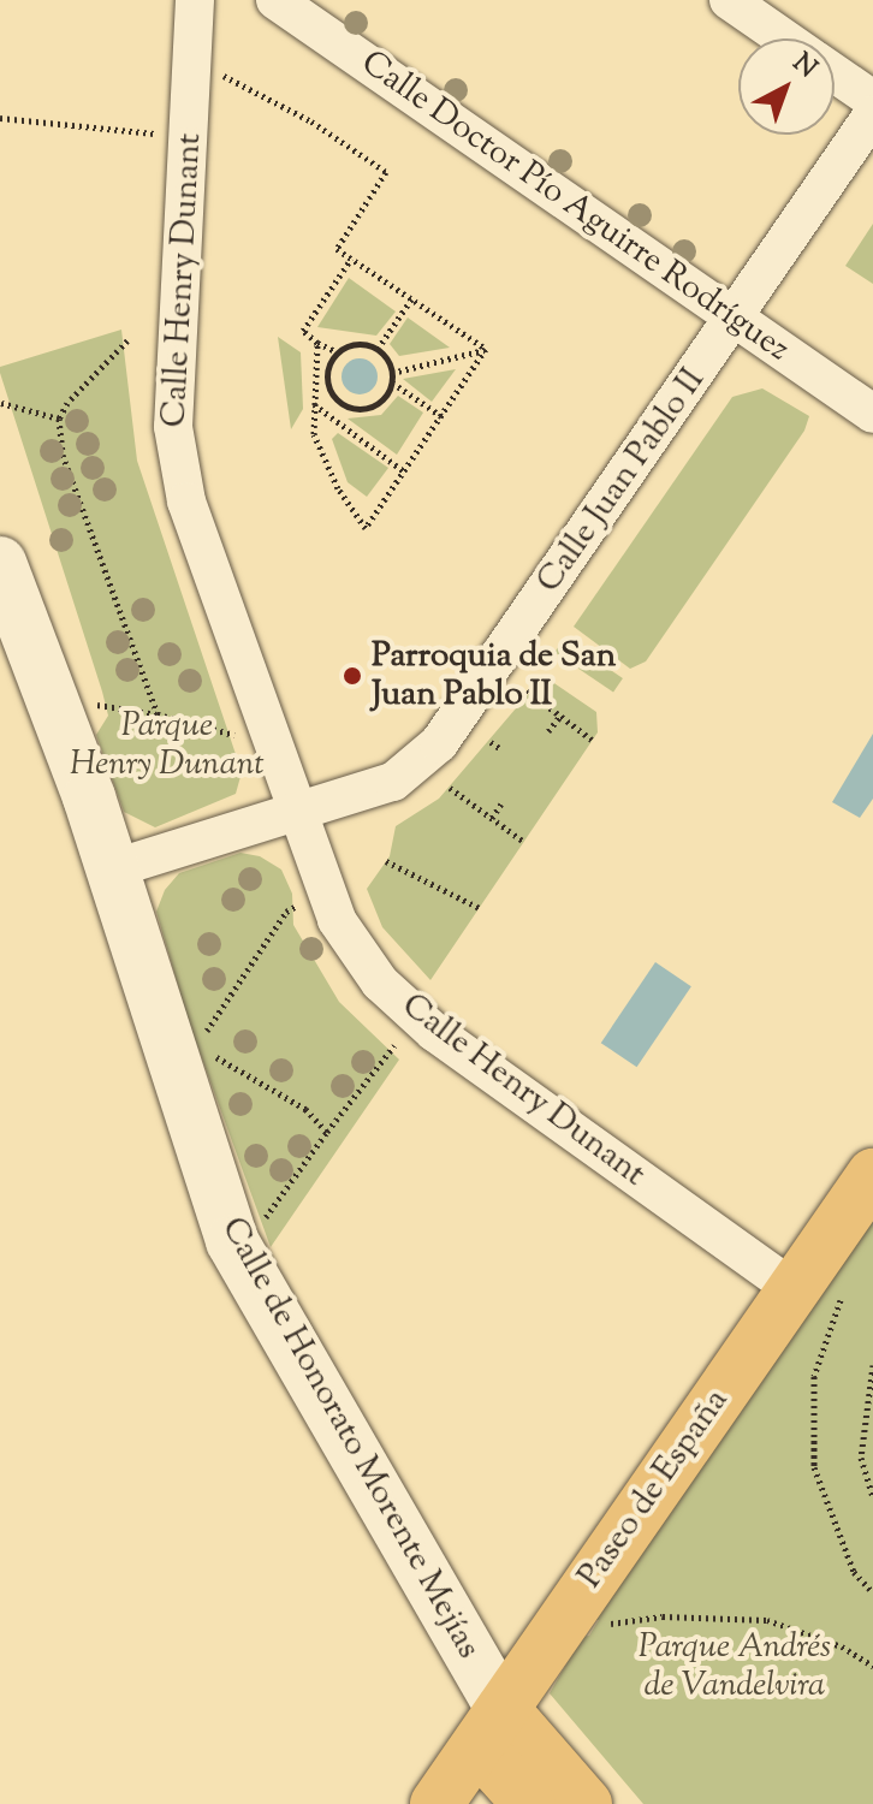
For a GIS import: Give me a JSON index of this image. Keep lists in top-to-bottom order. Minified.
{"streets":{"main road":["Paseo de España"],"street":["Calle Doctor Pío Aguirre Rodríguez","Calle Henry Dunant","Calle Juan Pablo II","Calle de Honorato Morente Mejías"]},"crossings":[["Calle Doctor Pío Aguirre Rodríguez","Calle Juan Pablo II"],["Calle Henry Dunant","Calle Juan Pablo II"],["Calle Henry Dunant","Paseo de España"],["Calle Juan Pablo II","Calle de Honorato Morente Mejías"],["Calle de Honorato Morente Mejías","Paseo de España"]],"parks":["Parque Henry Dunant","Parque Andrés de Vandelvira"],"places":["Parroquia de San Juan Pablo II"],"north":"top right"}
